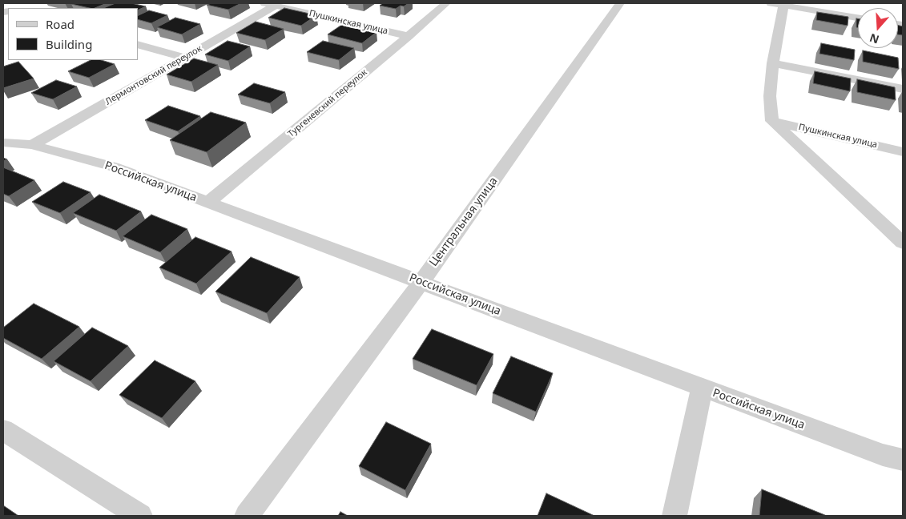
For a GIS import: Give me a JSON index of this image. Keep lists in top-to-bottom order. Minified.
{"streets":{"street":["Пушкинская улица","Лермонтовский переулок","Тургеневский переулок","Российская улица","Центральная улица"]},"crossings":[["Пушкинская улица","Лермонтовский переулок"],["Пушкинская улица","Тургеневский переулок"],["Лермонтовский переулок","Российская улица"],["Тургеневский переулок","Российская улица"],["Российская улица","Центральная улица"]],"legend":["Road","Building"],"north":"bottom"}
